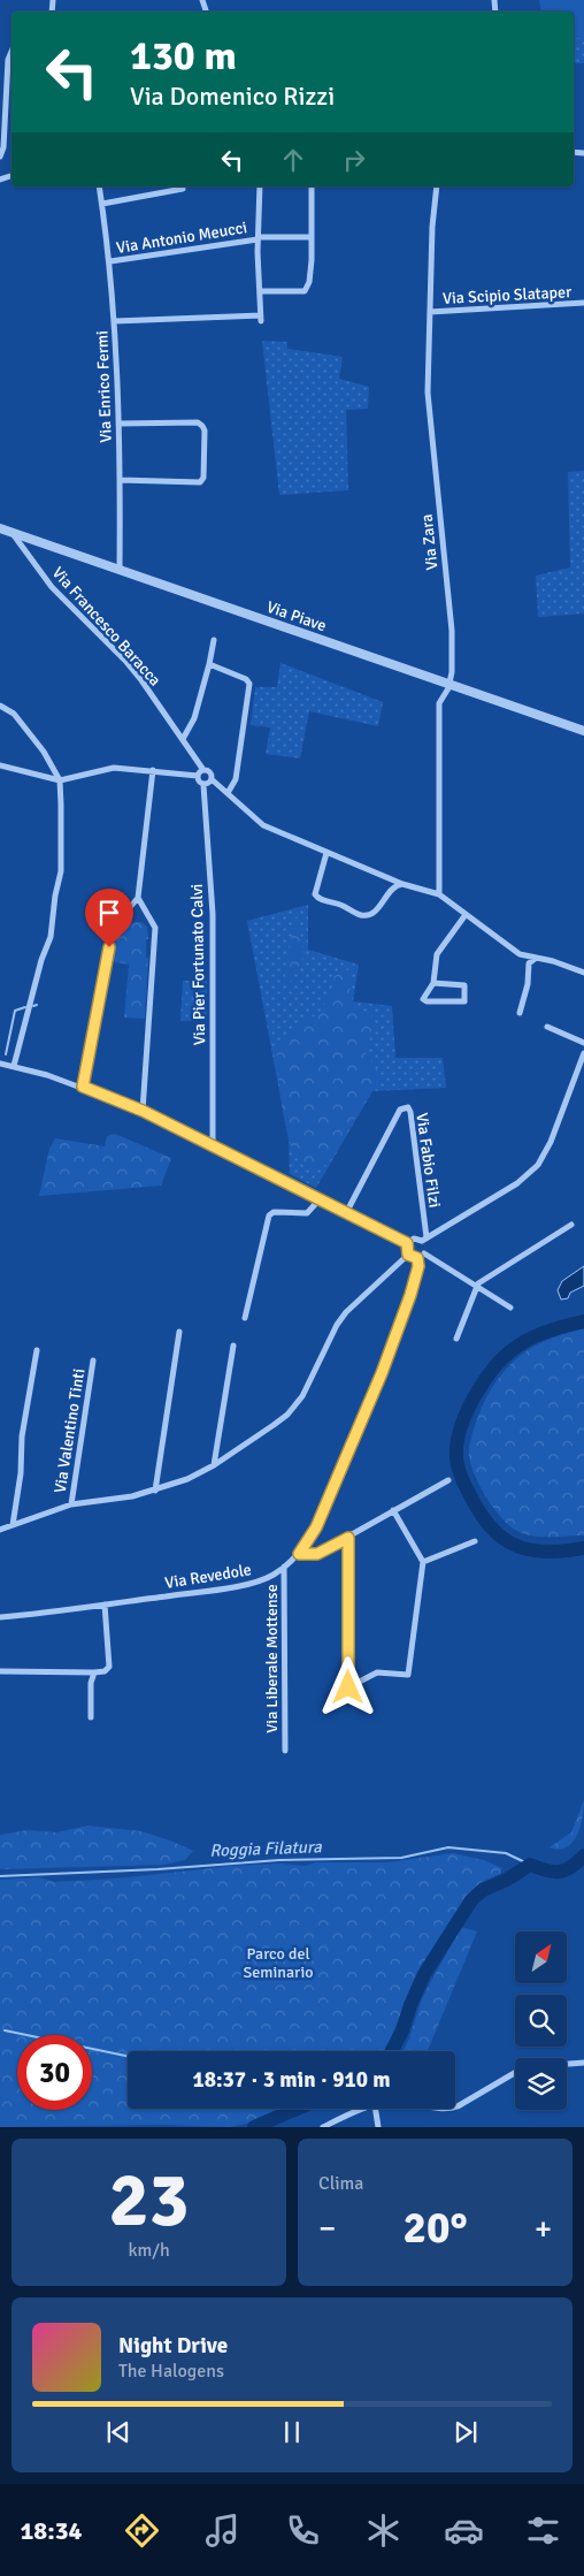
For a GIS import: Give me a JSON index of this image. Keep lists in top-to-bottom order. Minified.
{"streets":{"street":["Via Antonio Meucci","Via Scipio Slataper","Via Enrico Fermi","Via Zara","Via Piave","Via Francesco Baracca","Via Pier Fortunato Calvi","Via Fabio Filzi","Via Valentino Tinti","Via Revedole","Via Liberale Mottense"]},"crossings":[["Via Antonio Meucci","Via Enrico Fermi"],["Via Scipio Slataper","Via Zara"],["Via Enrico Fermi","Via Piave"],["Via Zara","Via Piave"],["Via Piave","Via Francesco Baracca"],["Via Francesco Baracca","Via Pier Fortunato Calvi"],["Via Fabio Filzi","Via Revedole"],["Via Revedole","Via Liberale Mottense"]],"water":["Roggia Filatura"],"parks":["Parco del Seminario"],"north":"top right","page":{"turn":["130 m","Via Domenico Rizzi"],"limit":"30","trip":"18:37 · 3 min · 910 m","tile":[["23","km/h"],"Clima"],"heat":["−","20°","+"],"song":["Night Drive","The Halogens"],"tabs":"18:34"}}
